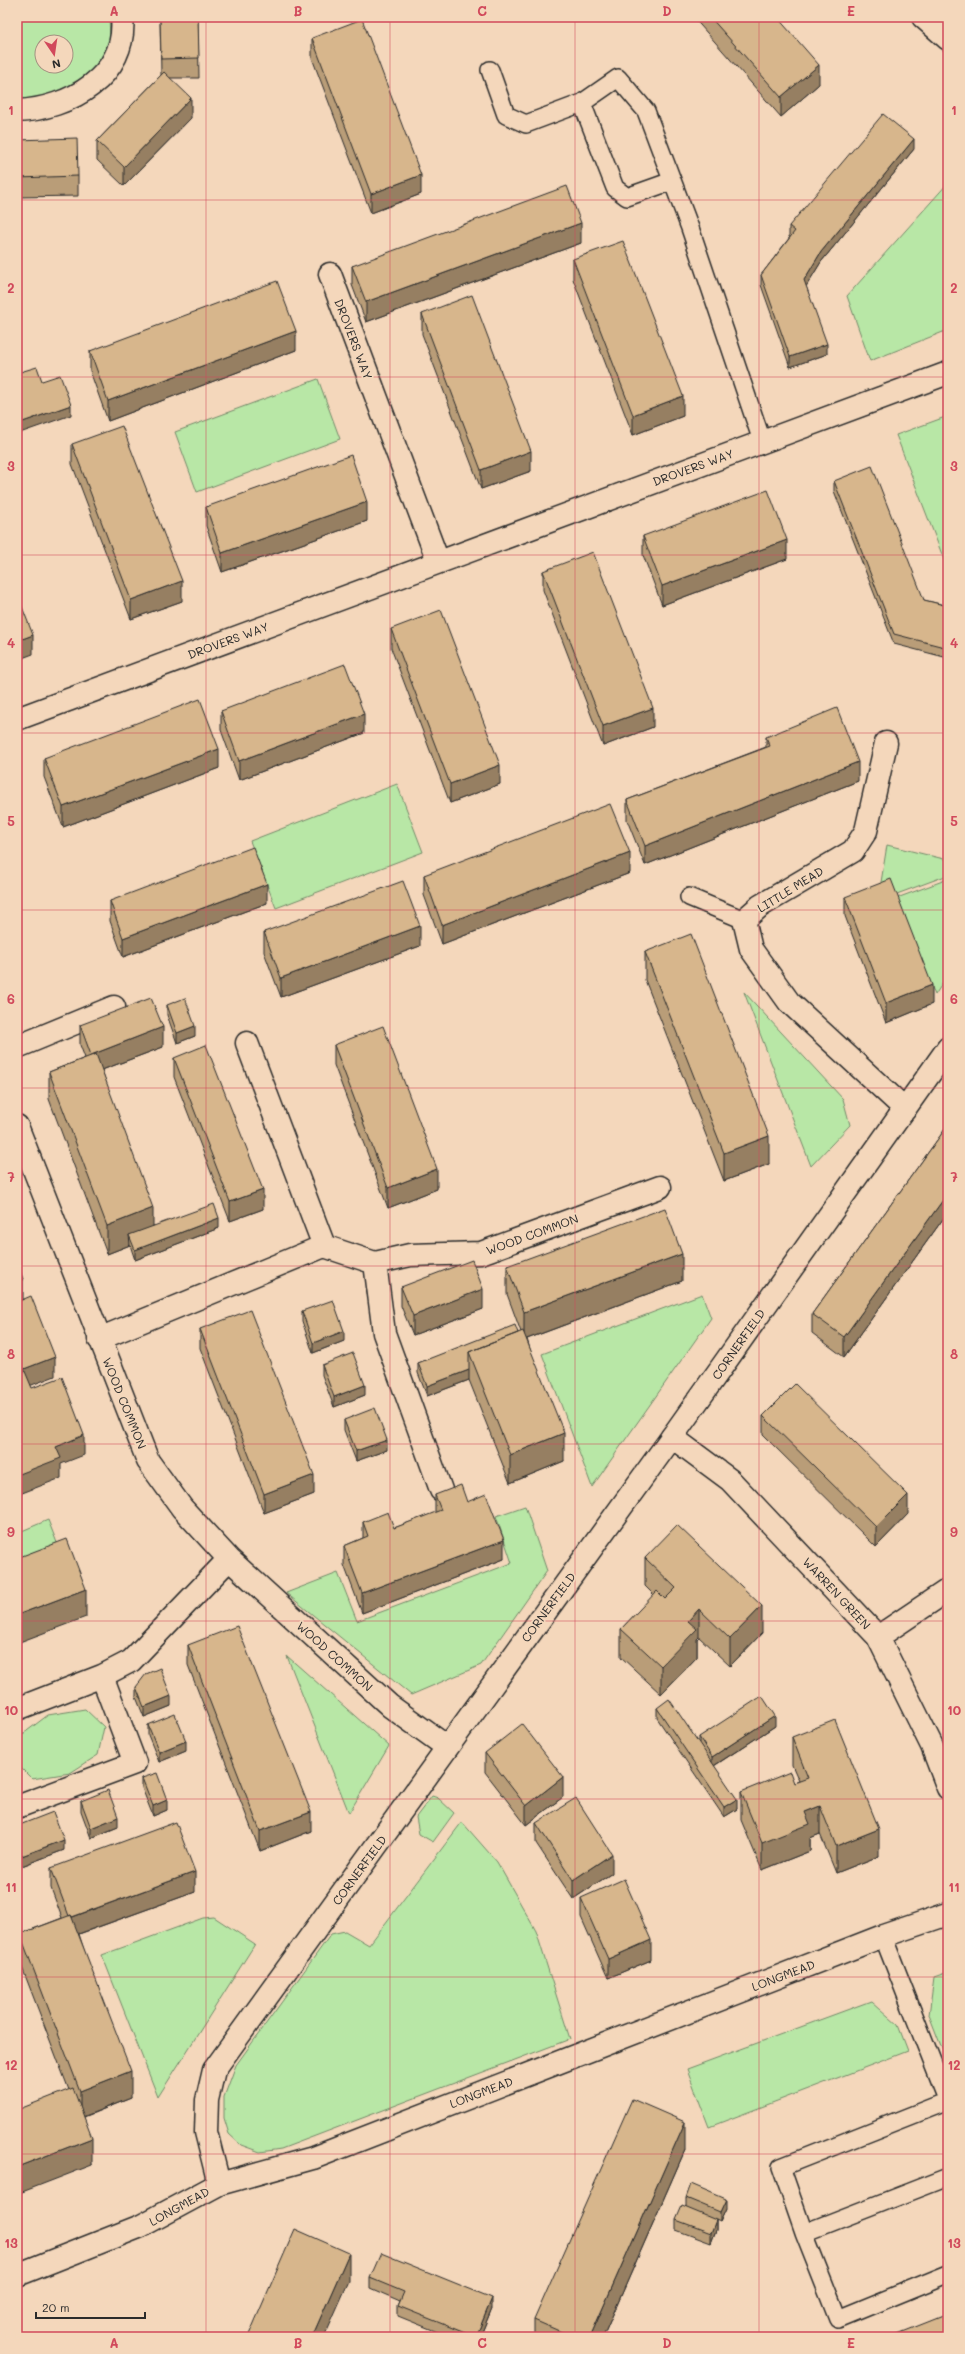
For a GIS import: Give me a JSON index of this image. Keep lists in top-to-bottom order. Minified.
{"streets":{"street":["DROVERS WAY","LITTLE MEAD","WOOD COMMON","CORNERFIELD","WARREN GREEN","LONGMEAD"]},"crossings":[["LITTLE MEAD","CORNERFIELD"],["WOOD COMMON","CORNERFIELD"],["CORNERFIELD","WARREN GREEN"],["CORNERFIELD","LONGMEAD"]],"scale_bar":"20 m","north":"bottom","grid":{"columns":["A","B","C","D","E"],"rows":["1","2","3","4","5","6","7","8","9","10","11","12","13"]}}
